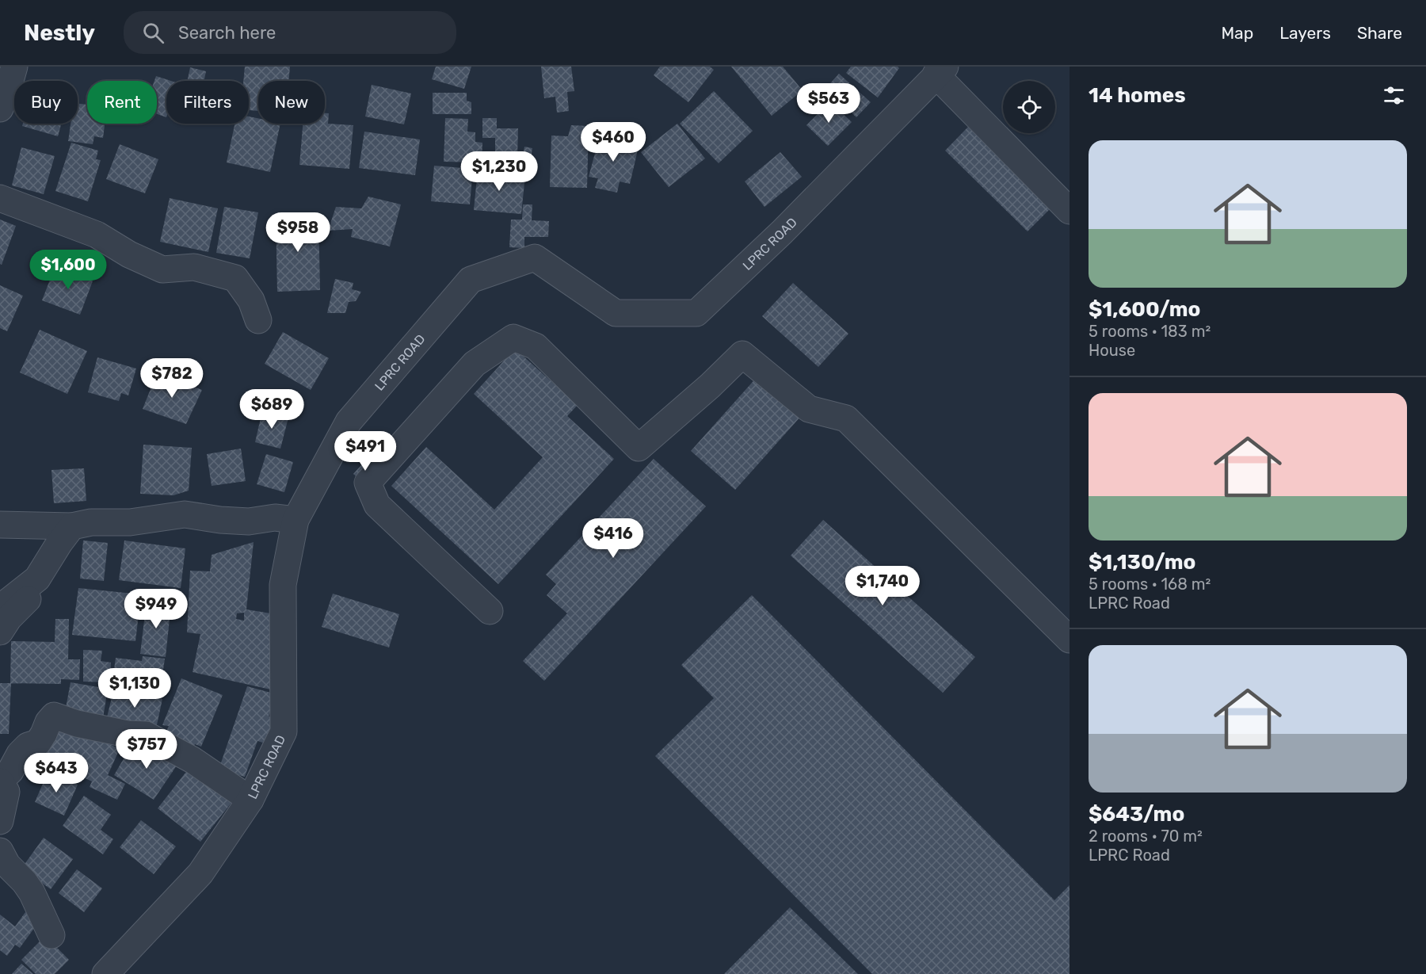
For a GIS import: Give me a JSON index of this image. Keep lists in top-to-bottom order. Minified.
{"streets":{"street":["LPRC ROAD"]},"page":{"header":"Nestly","search":"Search here","nav":["Map","Layers","Share"],"heading":"14 homes","chip":["Buy","Rent","Filters","New"],"price":["$563","$460","$1,230","$958","$1,600","$782","$689","$491","$416","$1,740","$949","$1,130","$757","$643"],"list":[{"name":"$1,600/mo","note":"5 rooms · 183 m² · House"},{"name":"$1,130/mo","note":"5 rooms · 168 m² · LPRC Road"},{"name":"$643/mo","note":"2 rooms · 70 m² · LPRC Road"}]}}
